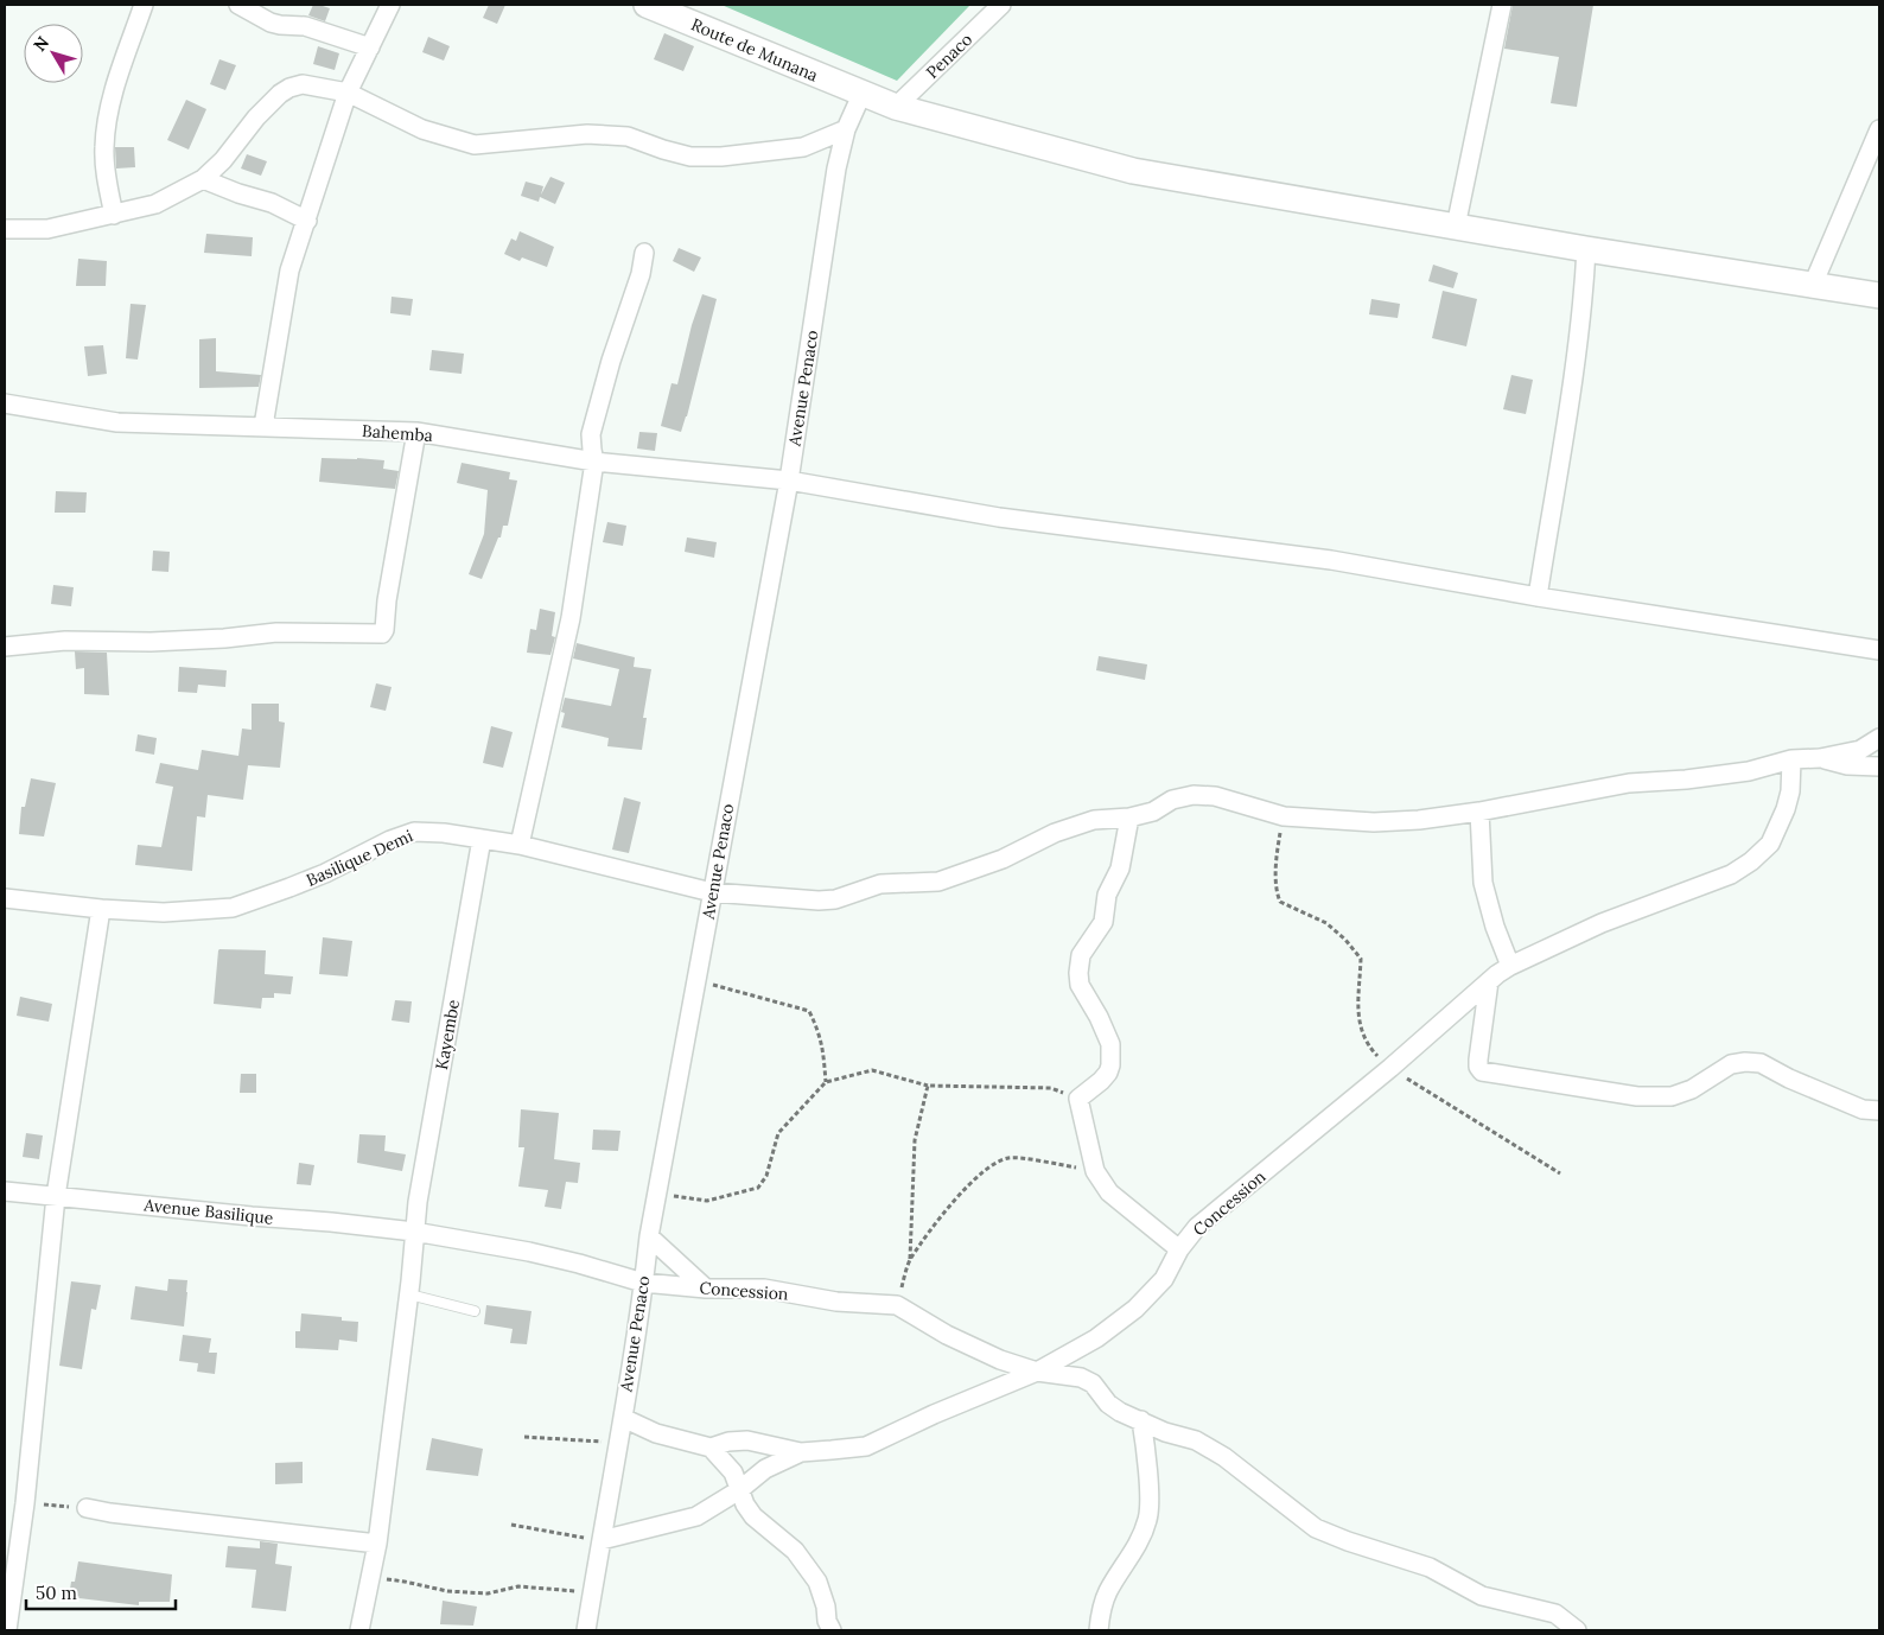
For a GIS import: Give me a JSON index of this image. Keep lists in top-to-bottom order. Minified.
{"streets":{"main road":["Route de Munana"],"street":["Penaco","Avenue Penaco","Bahemba","Basilique Demi","Kayembe","Concession","Avenue Basilique"]},"crossings":[["Route de Munana","Penaco"],["Route de Munana","Avenue Penaco"],["Avenue Penaco","Bahemba"],["Avenue Penaco","Basilique Demi"],["Avenue Penaco","Concession"],["Avenue Penaco","Avenue Basilique"],["Basilique Demi","Kayembe"],["Basilique Demi","Concession"],["Kayembe","Avenue Basilique"],["Concession","Avenue Basilique"]],"scale_bar":"50 m","north":"top left"}
